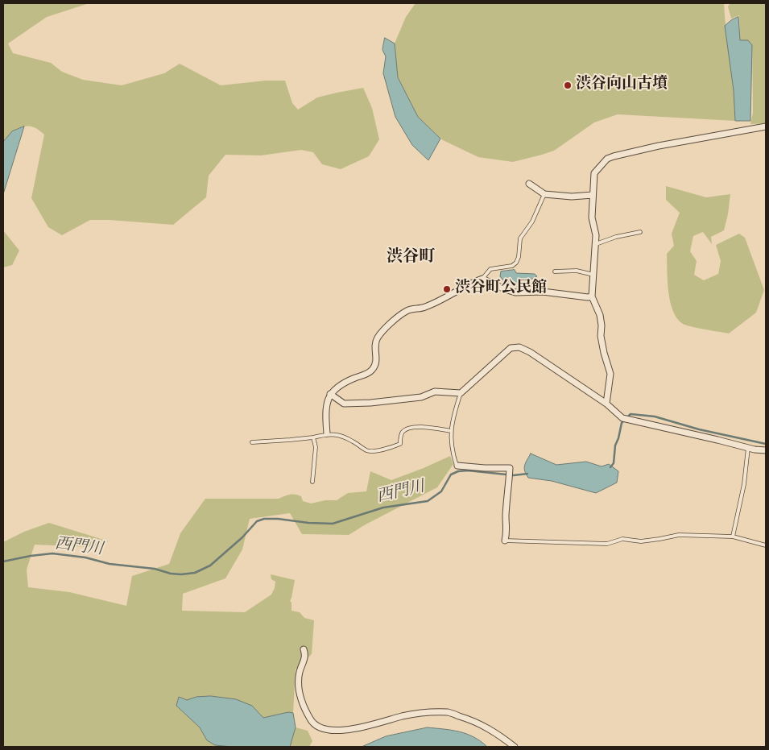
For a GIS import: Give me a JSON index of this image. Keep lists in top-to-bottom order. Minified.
{"districts":["渋谷町"],"water":["西門川"],"places":["渋谷向山古墳","渋谷町公民館"]}
